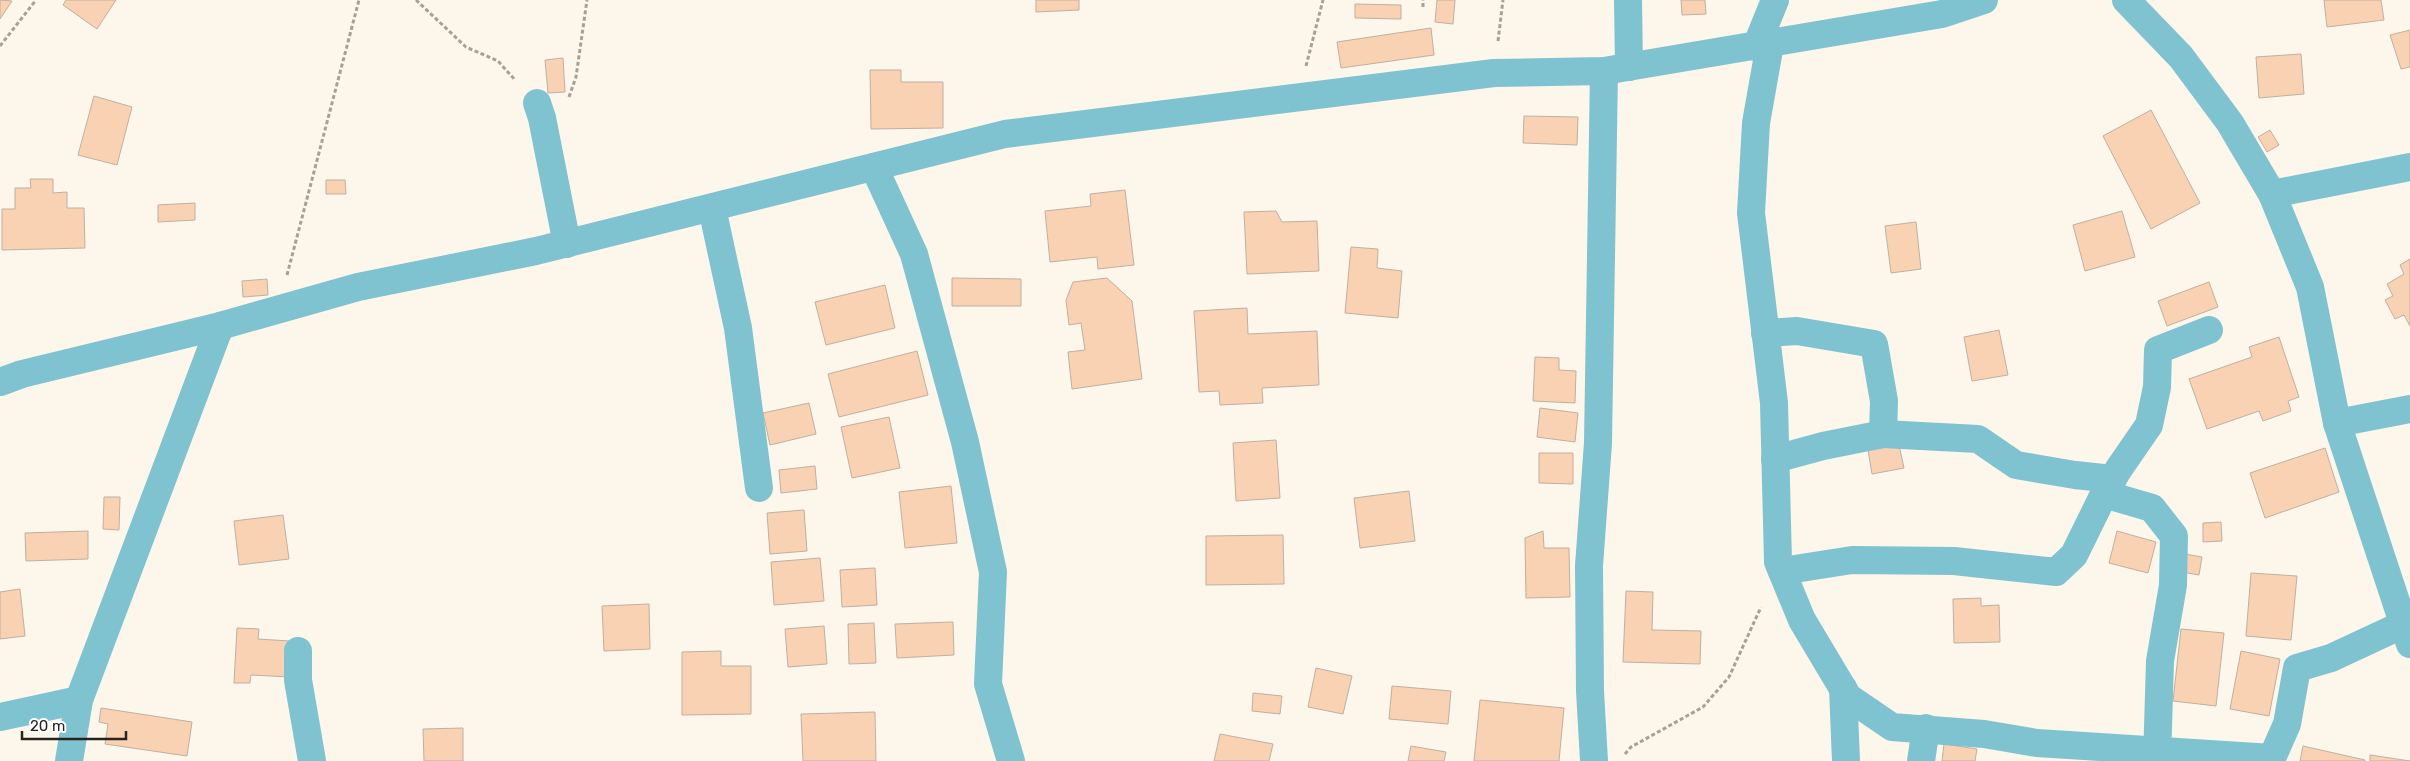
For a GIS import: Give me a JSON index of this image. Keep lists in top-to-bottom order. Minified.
{"scale_bar":"20 m"}
